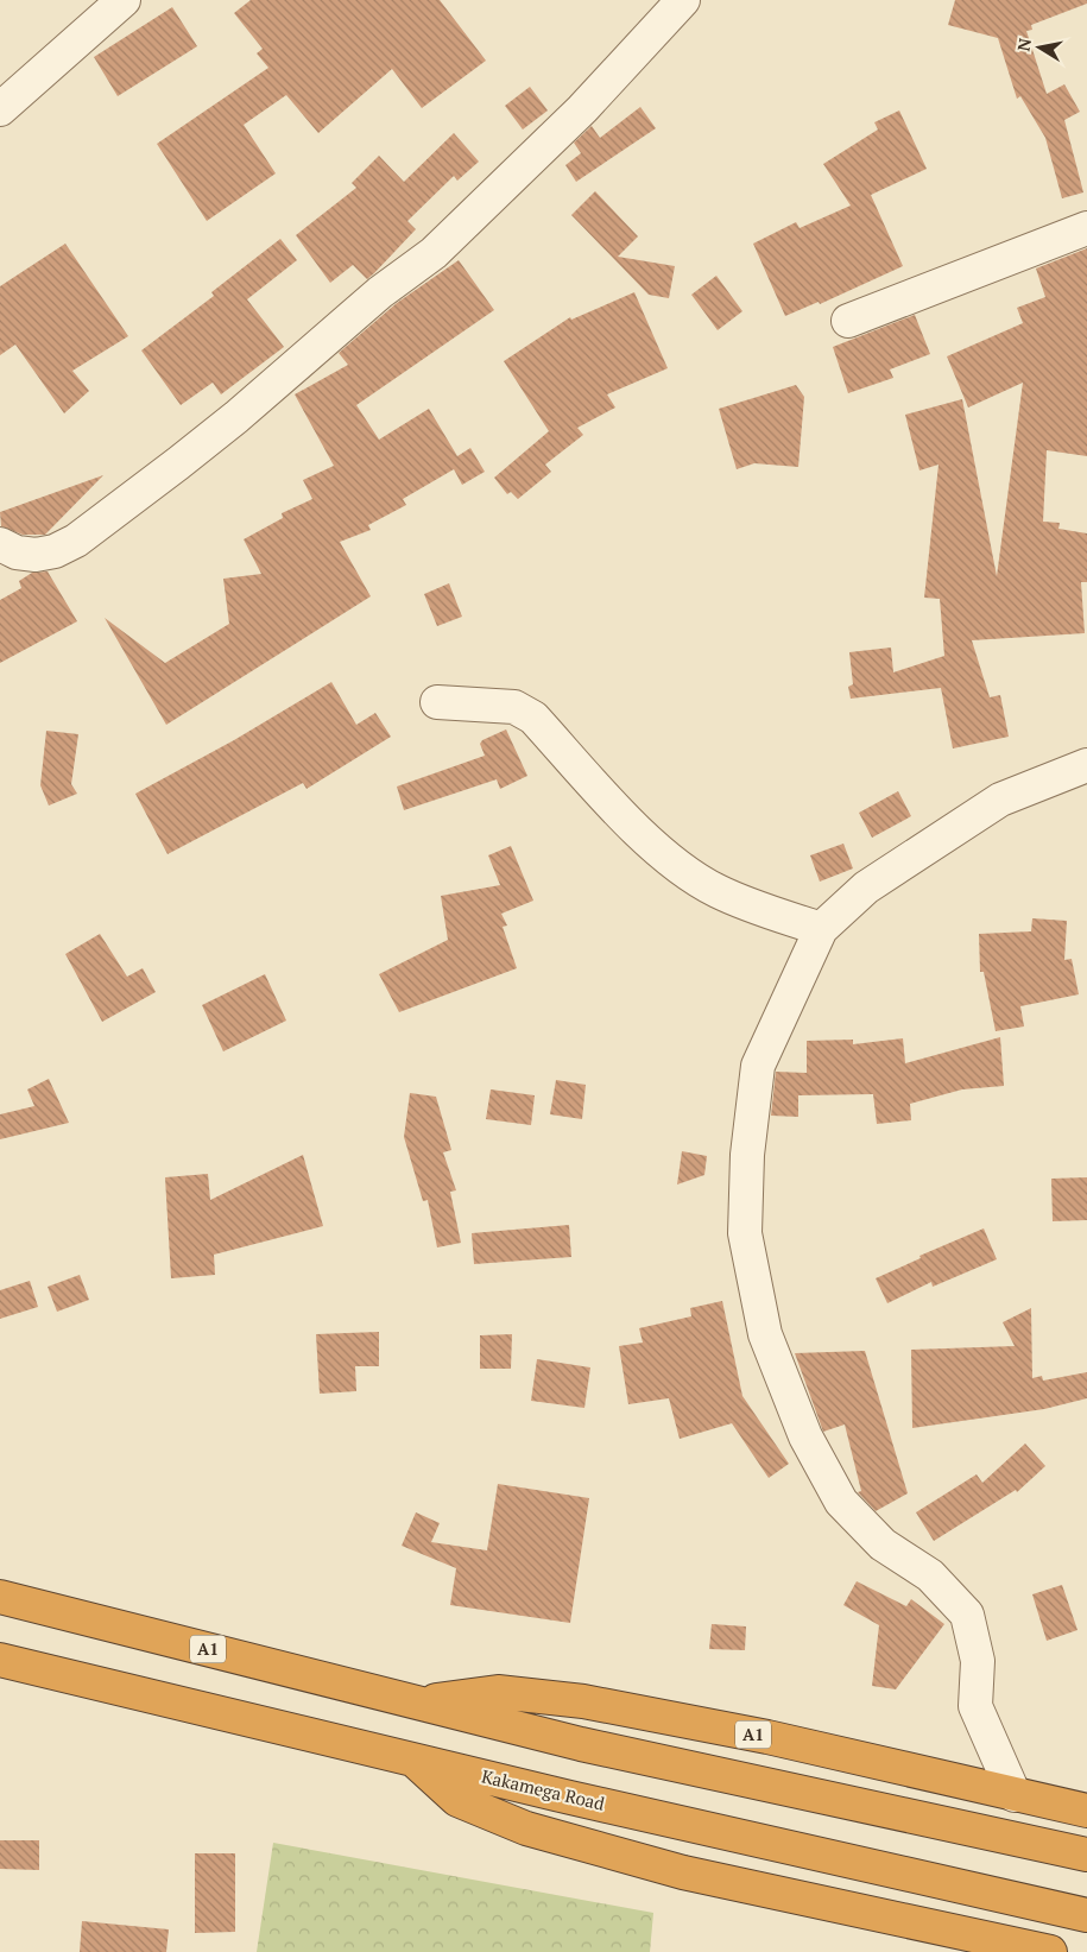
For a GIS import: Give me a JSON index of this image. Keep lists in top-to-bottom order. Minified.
{"streets":{"highway":["A1","Kakamega Road"]},"north":"left"}
